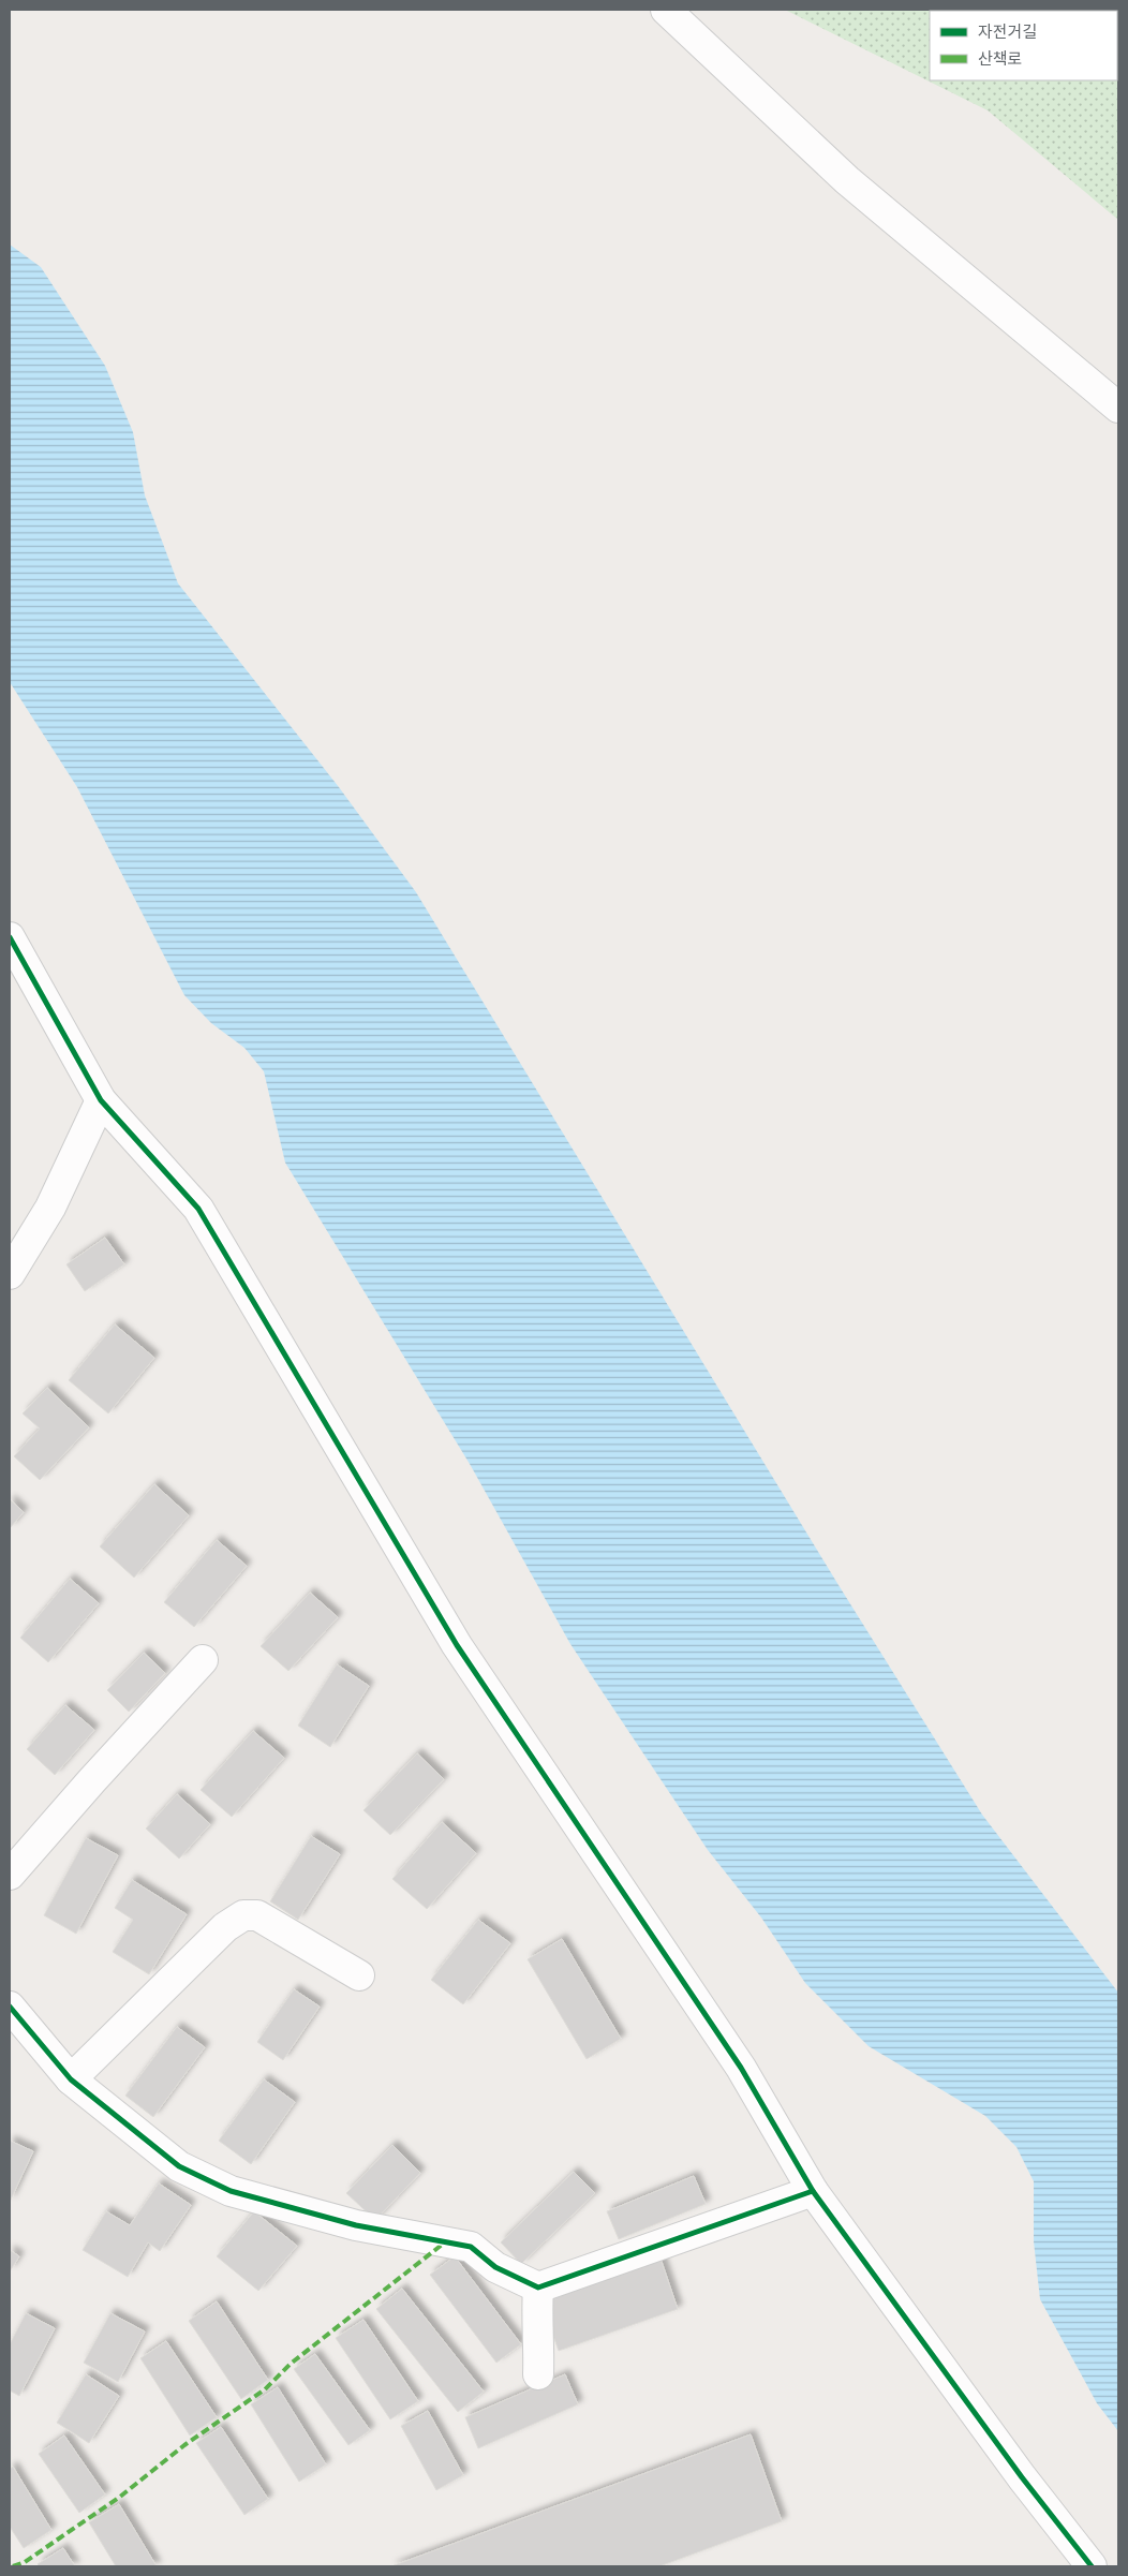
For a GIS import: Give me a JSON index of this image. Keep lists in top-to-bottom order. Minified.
{"legend":["자전거길","산책로"]}
